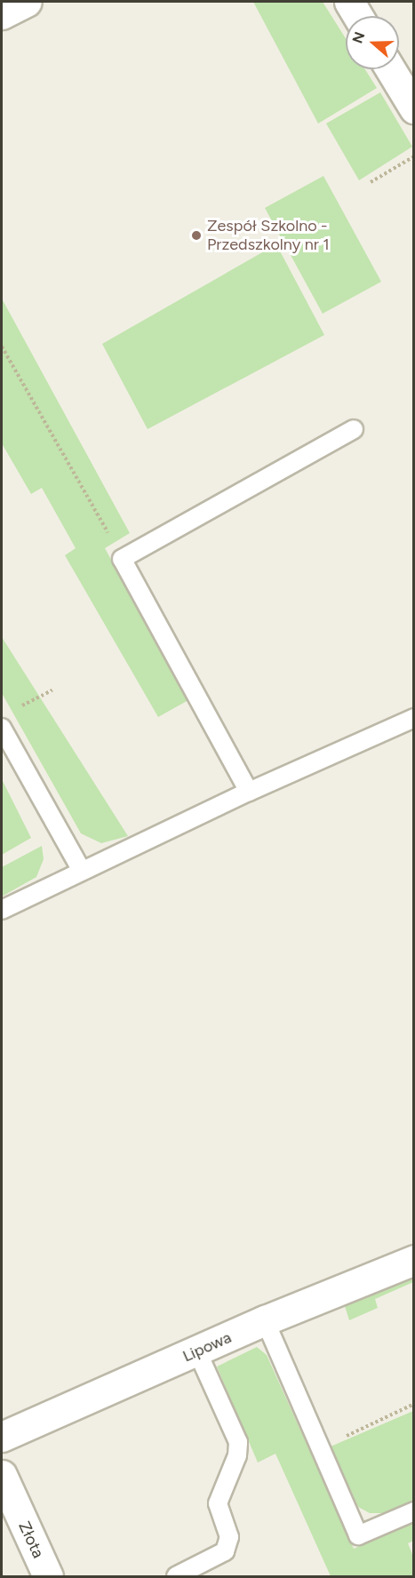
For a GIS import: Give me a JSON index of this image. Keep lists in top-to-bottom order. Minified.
{"streets":{"street":["Lipowa","Złota"]},"places":["Zespół Szkolno - Przedszkolny nr 1"],"north":"left"}
